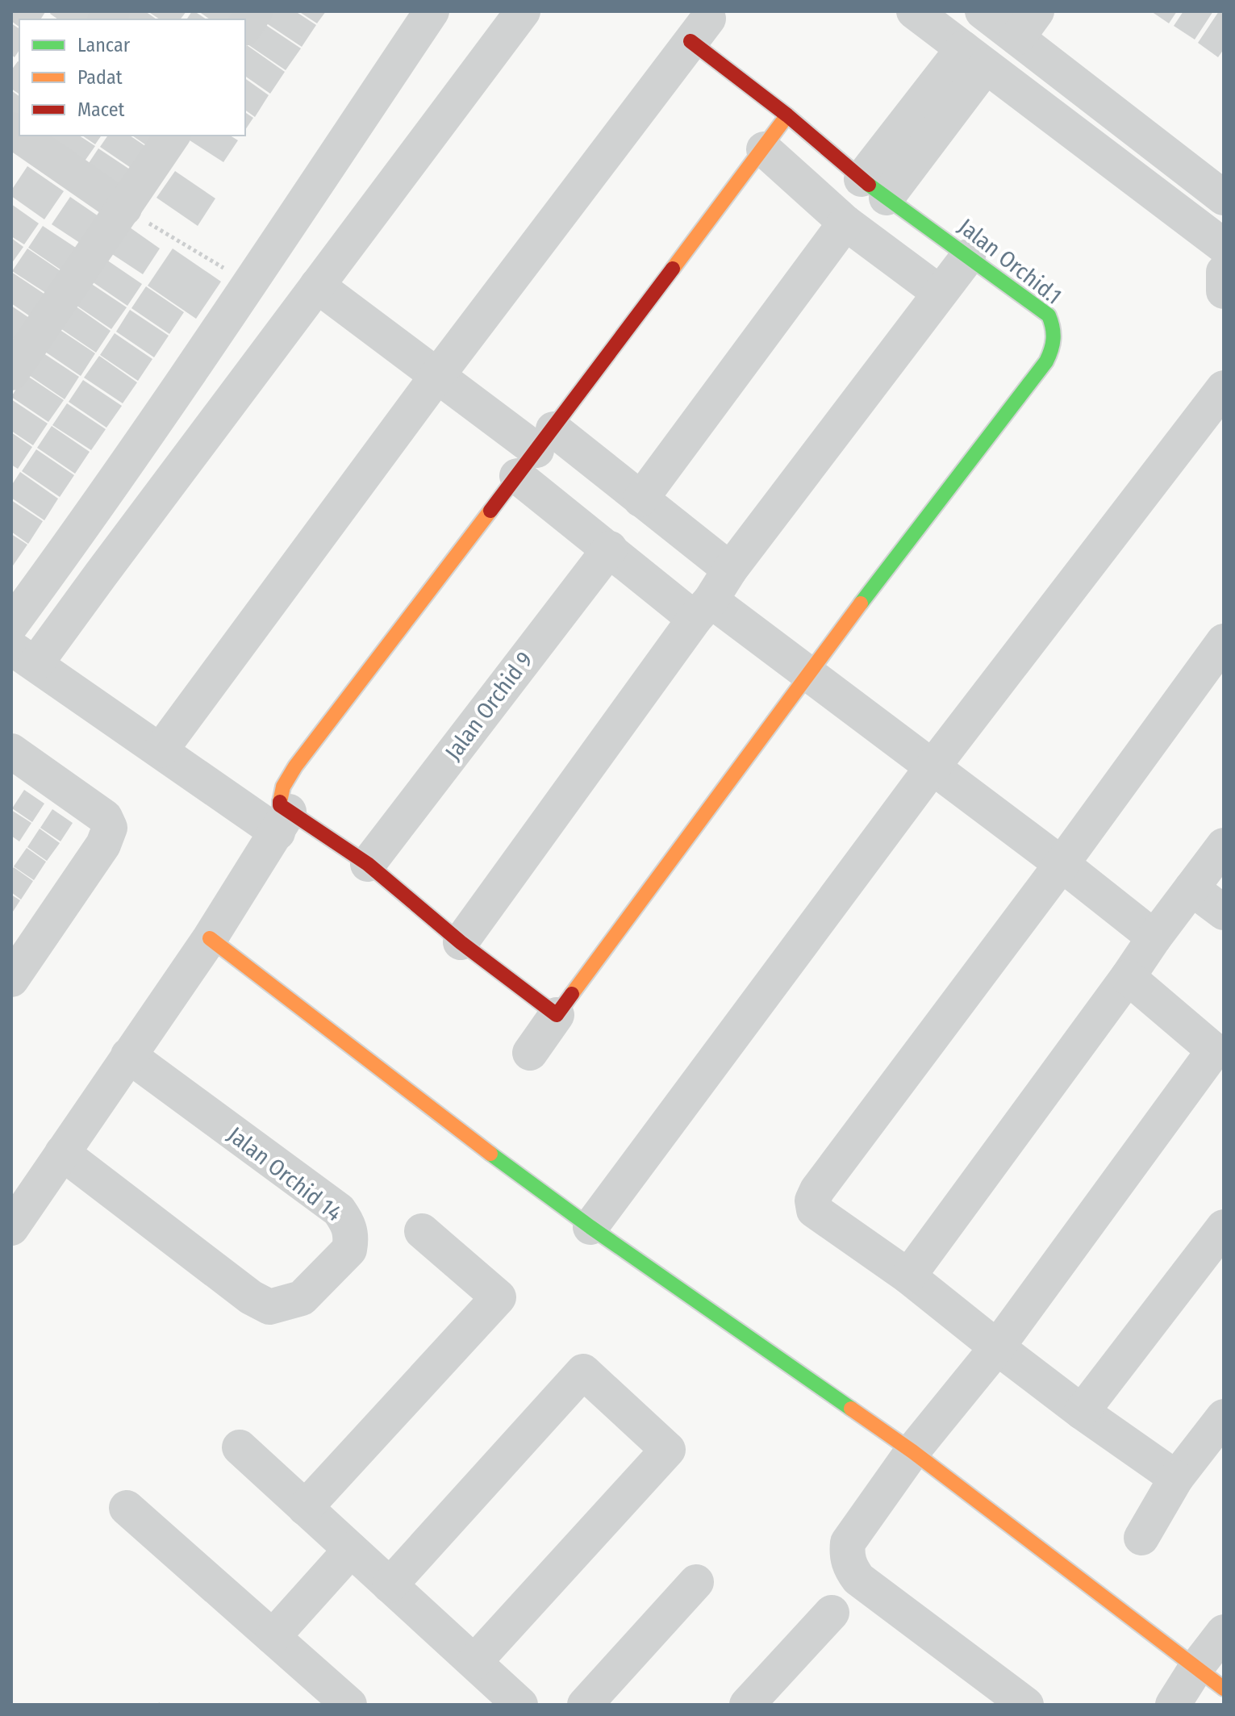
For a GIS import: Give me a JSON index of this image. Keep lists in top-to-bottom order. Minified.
{"streets":{"street":["Jalan Orchid.1","Jalan Orchid 9","Jalan Orchid 14"]},"legend":["Lancar","Padat","Macet"]}
